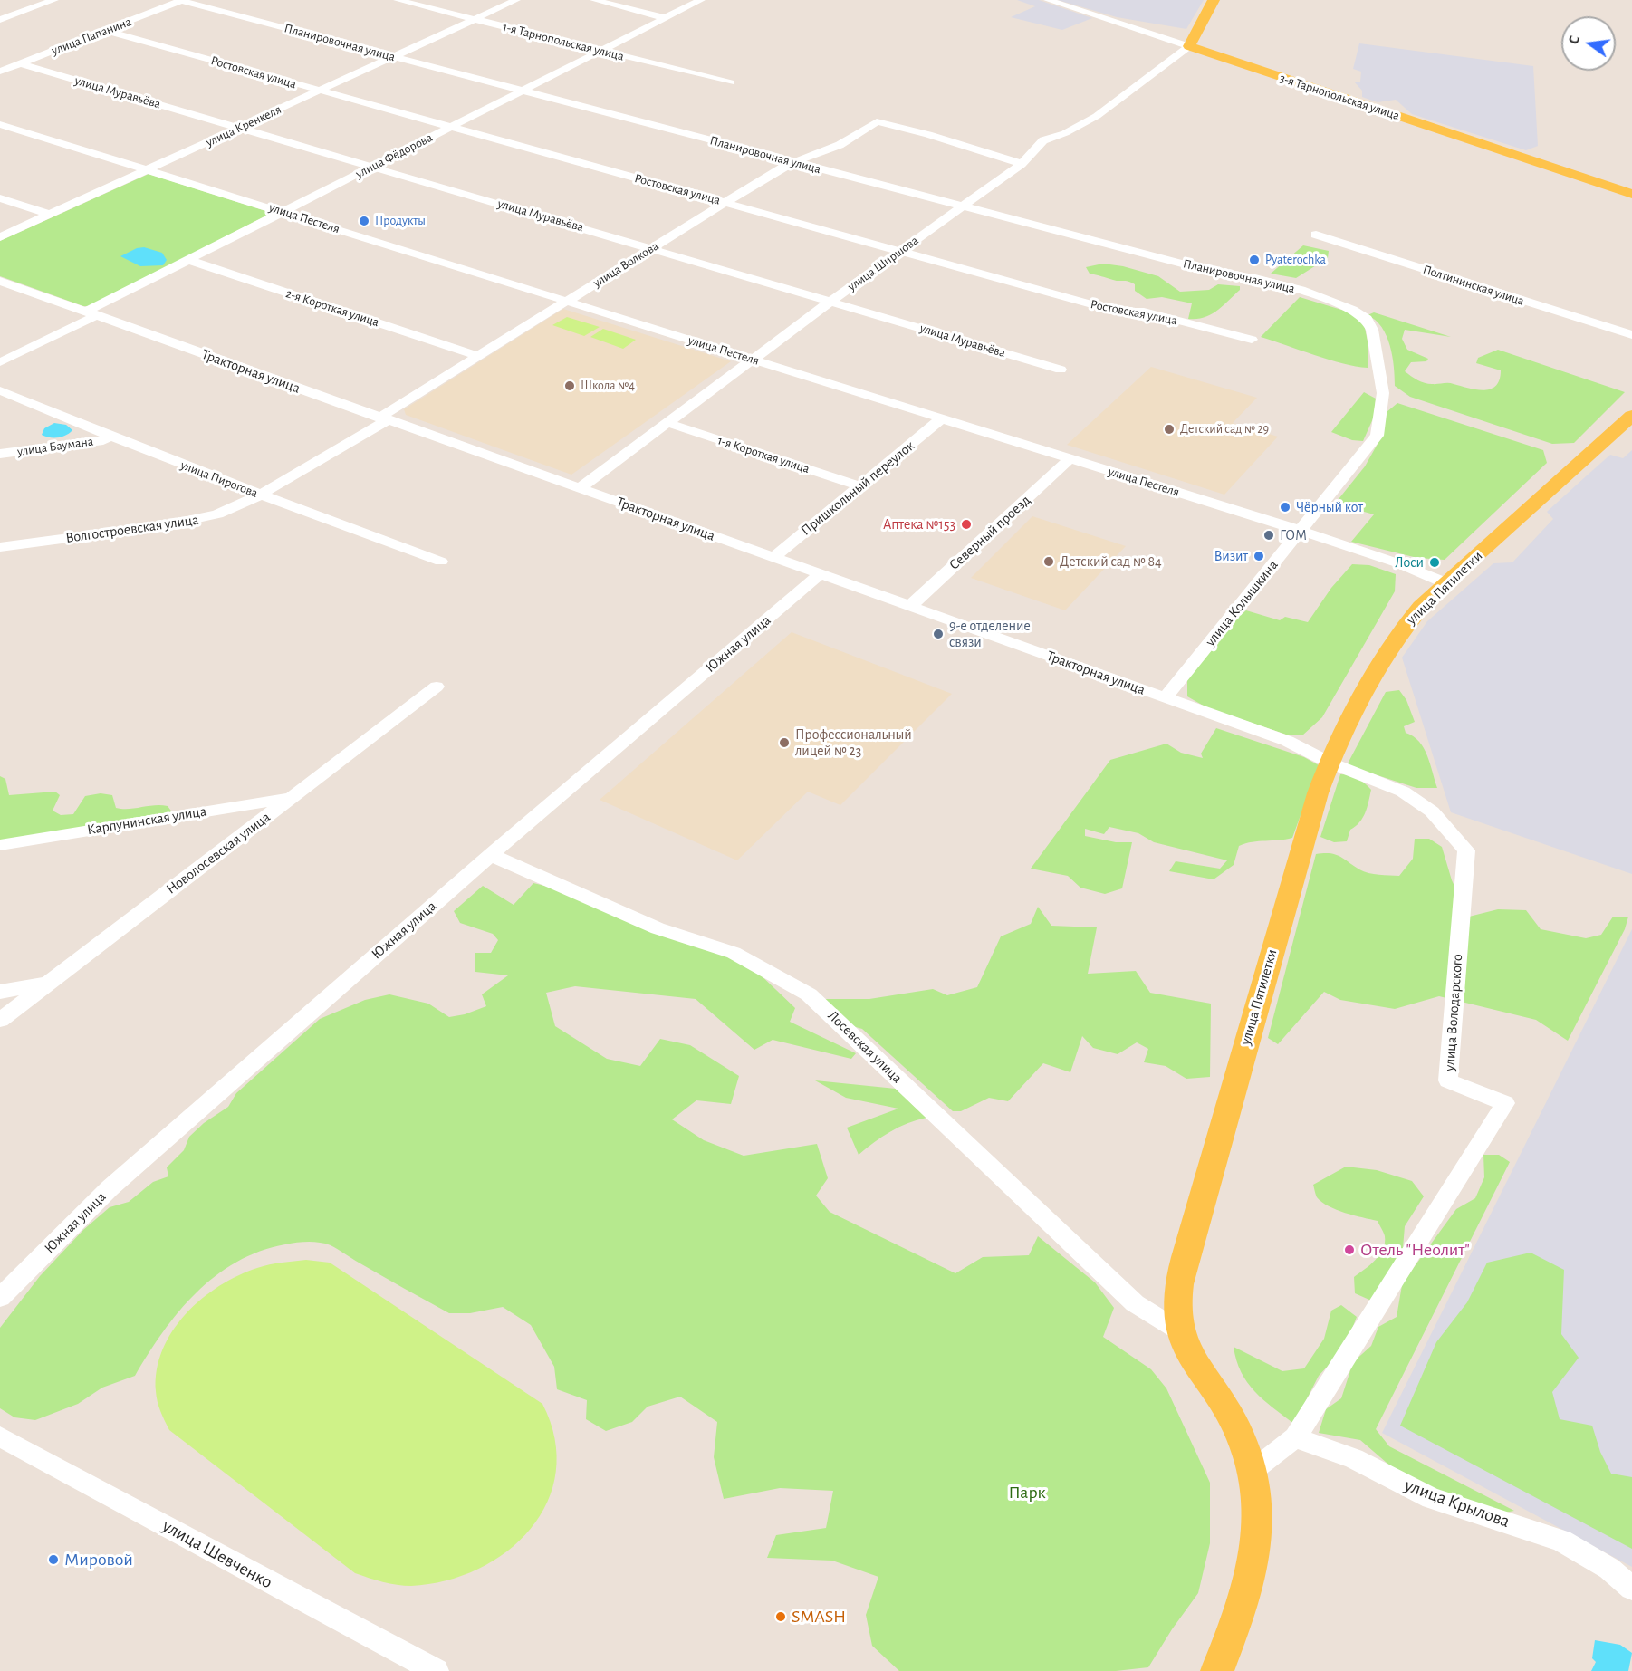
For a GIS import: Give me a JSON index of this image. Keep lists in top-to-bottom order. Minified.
{"streets":{"main road":["3-я Тарнопольская улица","улица Пятилетки"],"street":["улица Папанина","1-я Тарнопольская улица","Планировочная улица","Ростовская улица","улица Муравьёва","улица Кренкеля","улица Фёдорова","улица Пестеля","улица Ширшова","улица Волкова","Полтининская улица","2-я Короткая улица","Тракторная улица","улица Баумана","1-я Короткая улица","улица Пирогова","Пришкольный переулок","Волгостроевская улица","Северный проезд","улица Колышкина","Южная улица","Карпунинская улица","Новолосевская улица","улица Володарского","Лосевская улица","улица Крылова","улица Шевченко"]},"crossings":[["улица Папанина","Планировочная улица"],["улица Папанина","Ростовская улица"],["улица Папанина","улица Муравьёва"],["1-я Тарнопольская улица","улица Кренкеля"],["1-я Тарнопольская улица","улица Фёдорова"],["Планировочная улица","улица Кренкеля"],["Планировочная улица","улица Фёдорова"],["Планировочная улица","улица Ширшова"],["Планировочная улица","улица Волкова"],["Планировочная улица","улица Колышкина"],["Ростовская улица","улица Кренкеля"],["Ростовская улица","улица Фёдорова"],["Ростовская улица","улица Ширшова"],["Ростовская улица","улица Волкова"],["улица Муравьёва","улица Кренкеля"],["улица Муравьёва","улица Фёдорова"],["улица Муравьёва","улица Ширшова"],["улица Муравьёва","улица Волкова"],["3-я Тарнопольская улица","улица Ширшова"],["улица Кренкеля","улица Пестеля"],["улица Фёдорова","улица Пестеля"],["улица Фёдорова","2-я Короткая улица"],["улица Фёдорова","Тракторная улица"],["улица Пестеля","улица Ширшова"],["улица Пестеля","улица Волкова"],["улица Пестеля","Пришкольный переулок"],["улица Пестеля","Северный проезд"],["улица Пестеля","улица Пятилетки"],["улица Пестеля","улица Колышкина"],["улица Ширшова","улица Волкова"],["улица Ширшова","Тракторная улица"],["улица Ширшова","1-я Короткая улица"],["улица Волкова","2-я Короткая улица"],["улица Волкова","Тракторная улица"],["улица Волкова","улица Пирогова"],["улица Волкова","Волгостроевская улица"],["Тракторная улица","Пришкольный переулок"],["Тракторная улица","Северный проезд"],["Тракторная улица","улица Пятилетки"],["Тракторная улица","улица Колышкина"],["Тракторная улица","Южная улица"],["Тракторная улица","улица Володарского"],["улица Баумана","улица Пирогова"],["1-я Короткая улица","Пришкольный переулок"],["улица Пирогова","Волгостроевская улица"],["улица Пятилетки","улица Володарского"],["улица Пятилетки","Лосевская улица"],["Южная улица","Лосевская улица"],["Карпунинская улица","Новолосевская улица"],["улица Володарского","улица Крылова"]],"parks":["Парк"],"places":["Продукты","Pyaterochka","Школа №4","Детский сад № 29","Чёрный кот","Аптека №153","ГОМ","Визит","Детский сад № 84","Лоси","9-е отделение связи","Профессиональный лицей № 23","Отель \"Неолит\"","Мировой","SMASH"],"north":"left"}
